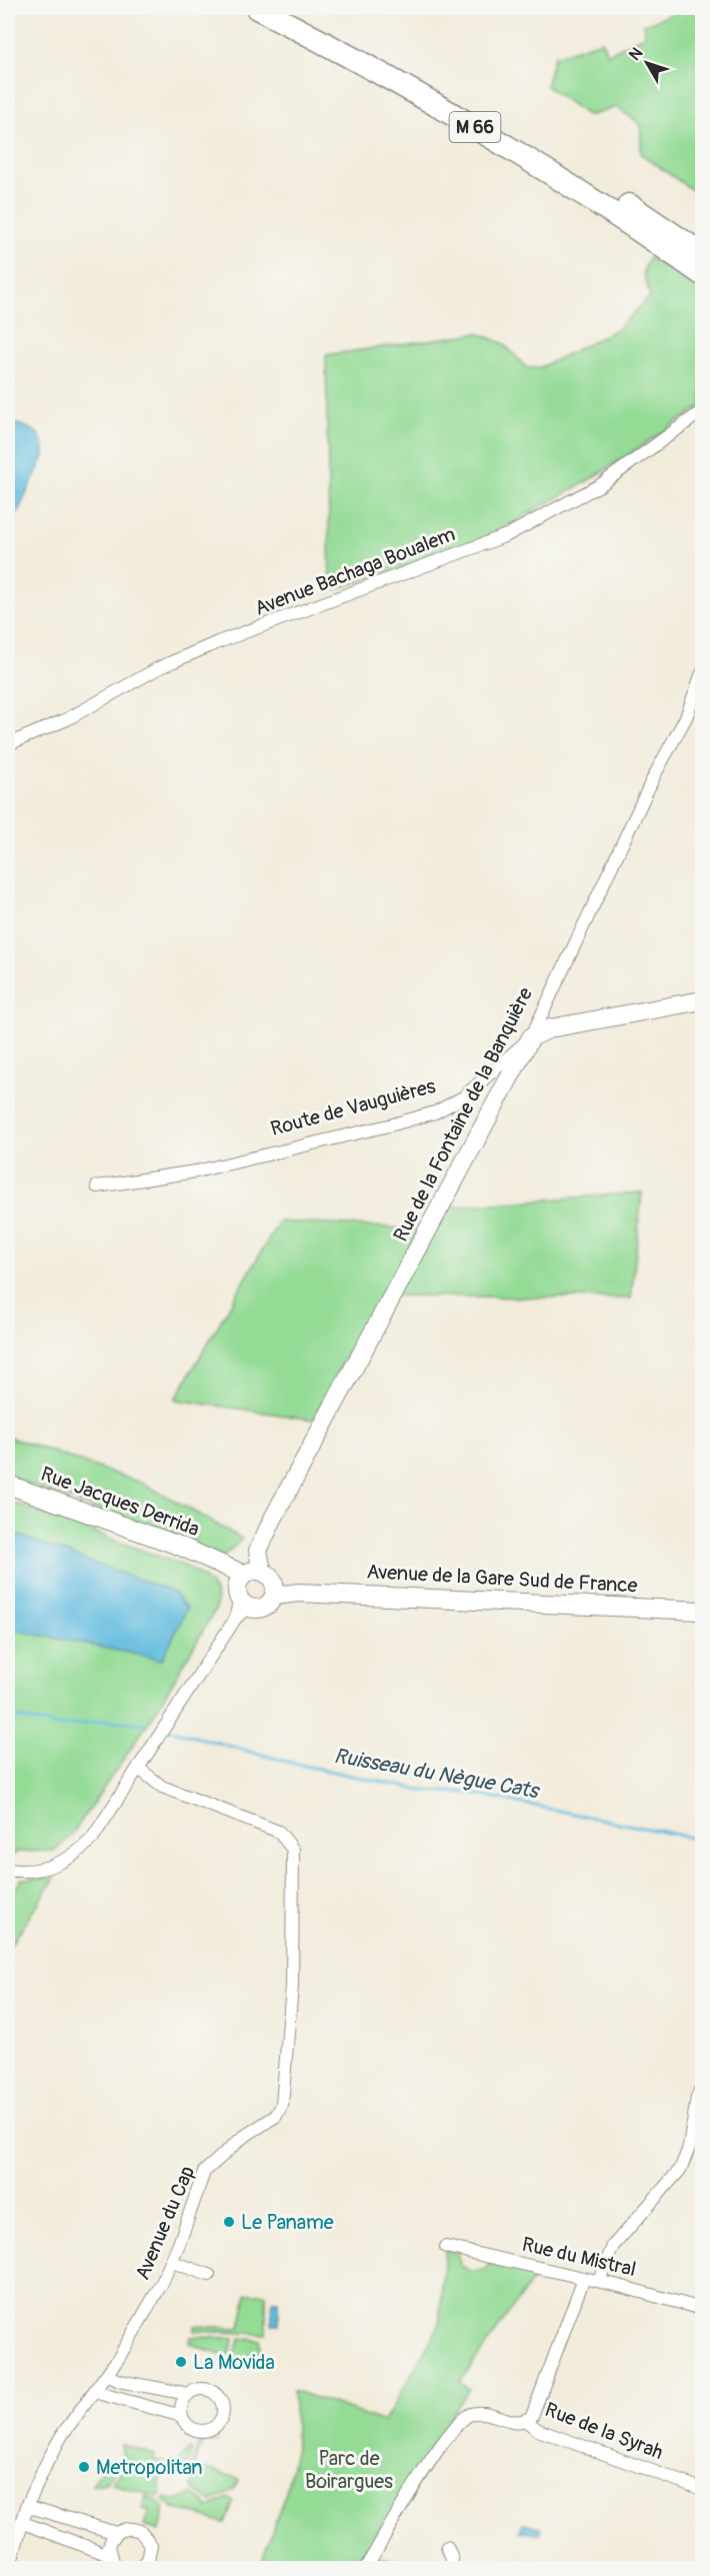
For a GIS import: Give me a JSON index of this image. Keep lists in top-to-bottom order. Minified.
{"streets":{"highway":["M 66"],"street":["Avenue Bachaga Boualem","Route de Vauguières","Rue de la Fontaine de la Banquière","Rue Jacques Derrida","Avenue de la Gare Sud de France","Avenue du Cap","Rue du Mistral","Rue de la Syrah"]},"crossings":[["Route de Vauguières","Rue de la Fontaine de la Banquière"],["Rue de la Fontaine de la Banquière","Rue Jacques Derrida"],["Rue de la Fontaine de la Banquière","Avenue de la Gare Sud de France"],["Rue Jacques Derrida","Avenue de la Gare Sud de France"]],"water":["Ruisseau du Nègue Cats"],"parks":["Parc de Boirargues"],"places":["Le Paname","La Movida","Metropolitan"],"north":"top left"}
